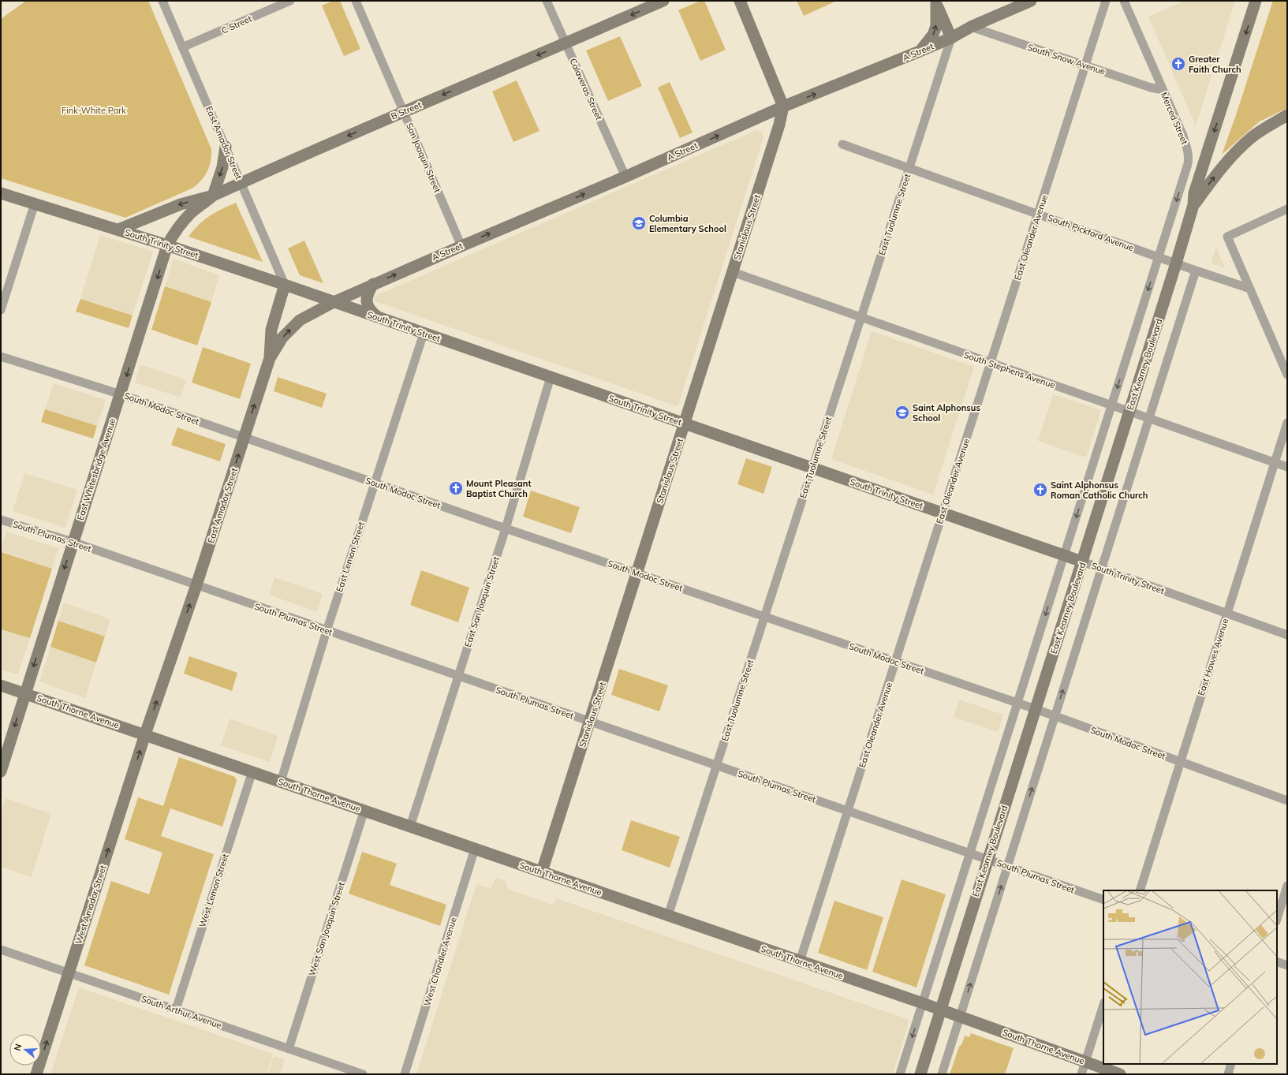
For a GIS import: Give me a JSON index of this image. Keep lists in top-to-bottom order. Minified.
{"streets":{"main road":["A Street","B Street","East Amador Street","Stanislaus Street","South Trinity Street","East Kearney Boulevard","East Whitesbridge Avenue","South Thorne Avenue","West Amador Street"],"street":["C Street","South Snow Avenue","Calaveras Street","Merced Street","San Joaquin Street","East Tuolumne Street","South Pickford Avenue","East Oleander Avenue","South Stephens Avenue","South Modoc Street","South Plumas Street","East Lemon Street","East San Joaquin Street","East Hawes Avenue","West Lemon Street","West San Joaquin Street","West Chandler Avenue","South Arthur Avenue"]},"crossings":[["C Street","East Amador Street"],["A Street","South Snow Avenue"],["A Street","Calaveras Street"],["A Street","East Amador Street"],["A Street","San Joaquin Street"],["A Street","East Tuolumne Street"],["A Street","Stanislaus Street"],["A Street","South Trinity Street"],["South Snow Avenue","Merced Street"],["South Snow Avenue","East Oleander Avenue"],["Calaveras Street","B Street"],["B Street","East Amador Street"],["B Street","San Joaquin Street"],["B Street","South Trinity Street"],["B Street","East Whitesbridge Avenue"],["Merced Street","South Pickford Avenue"],["Merced Street","East Kearney Boulevard"],["East Amador Street","South Trinity Street"],["East Amador Street","South Modoc Street"],["East Amador Street","South Plumas Street"],["East Amador Street","South Thorne Avenue"],["East Amador Street","West Amador Street"],["East Tuolumne Street","South Pickford Avenue"],["East Tuolumne Street","South Trinity Street"],["East Tuolumne Street","South Stephens Avenue"],["East Tuolumne Street","South Modoc Street"],["East Tuolumne Street","South Plumas Street"],["East Tuolumne Street","South Thorne Avenue"],["Stanislaus Street","South Trinity Street"],["Stanislaus Street","South Stephens Avenue"],["Stanislaus Street","South Modoc Street"],["Stanislaus Street","South Plumas Street"],["Stanislaus Street","South Thorne Avenue"],["South Pickford Avenue","East Oleander Avenue"],["South Pickford Avenue","East Kearney Boulevard"],["East Oleander Avenue","South Trinity Street"],["East Oleander Avenue","South Stephens Avenue"],["East Oleander Avenue","South Modoc Street"],["East Oleander Avenue","South Plumas Street"],["East Oleander Avenue","South Thorne Avenue"],["South Trinity Street","East Kearney Boulevard"],["South Trinity Street","East Whitesbridge Avenue"],["South Trinity Street","East Lemon Street"],["South Trinity Street","East San Joaquin Street"],["South Trinity Street","East Hawes Avenue"],["East Kearney Boulevard","South Stephens Avenue"],["East Kearney Boulevard","South Modoc Street"],["East Kearney Boulevard","South Plumas Street"],["East Kearney Boulevard","South Thorne Avenue"],["South Stephens Avenue","East Hawes Avenue"],["South Modoc Street","East Whitesbridge Avenue"],["South Modoc Street","East Lemon Street"],["South Modoc Street","East San Joaquin Street"],["South Modoc Street","East Hawes Avenue"],["East Whitesbridge Avenue","South Plumas Street"],["East Whitesbridge Avenue","South Thorne Avenue"],["South Plumas Street","East Lemon Street"],["South Plumas Street","East San Joaquin Street"],["East Lemon Street","South Thorne Avenue"],["East San Joaquin Street","South Thorne Avenue"],["South Thorne Avenue","West Lemon Street"],["South Thorne Avenue","West Amador Street"],["South Thorne Avenue","West San Joaquin Street"],["South Thorne Avenue","West Chandler Avenue"],["West Lemon Street","South Arthur Avenue"],["West Amador Street","South Arthur Avenue"],["West San Joaquin Street","South Arthur Avenue"]],"one_way":["A Street","B Street","Merced Street","East Amador Street","East Whitesbridge Avenue","West Amador Street"],"parks":["Fink-White Park"],"places":{"church":["Greater Faith Church","Mount Pleasant Baptist Church","Saint Alphonsus Roman Catholic Church"],"school or university":["Columbia Elementary School","Saint Alphonsus School"]},"north":"left"}
